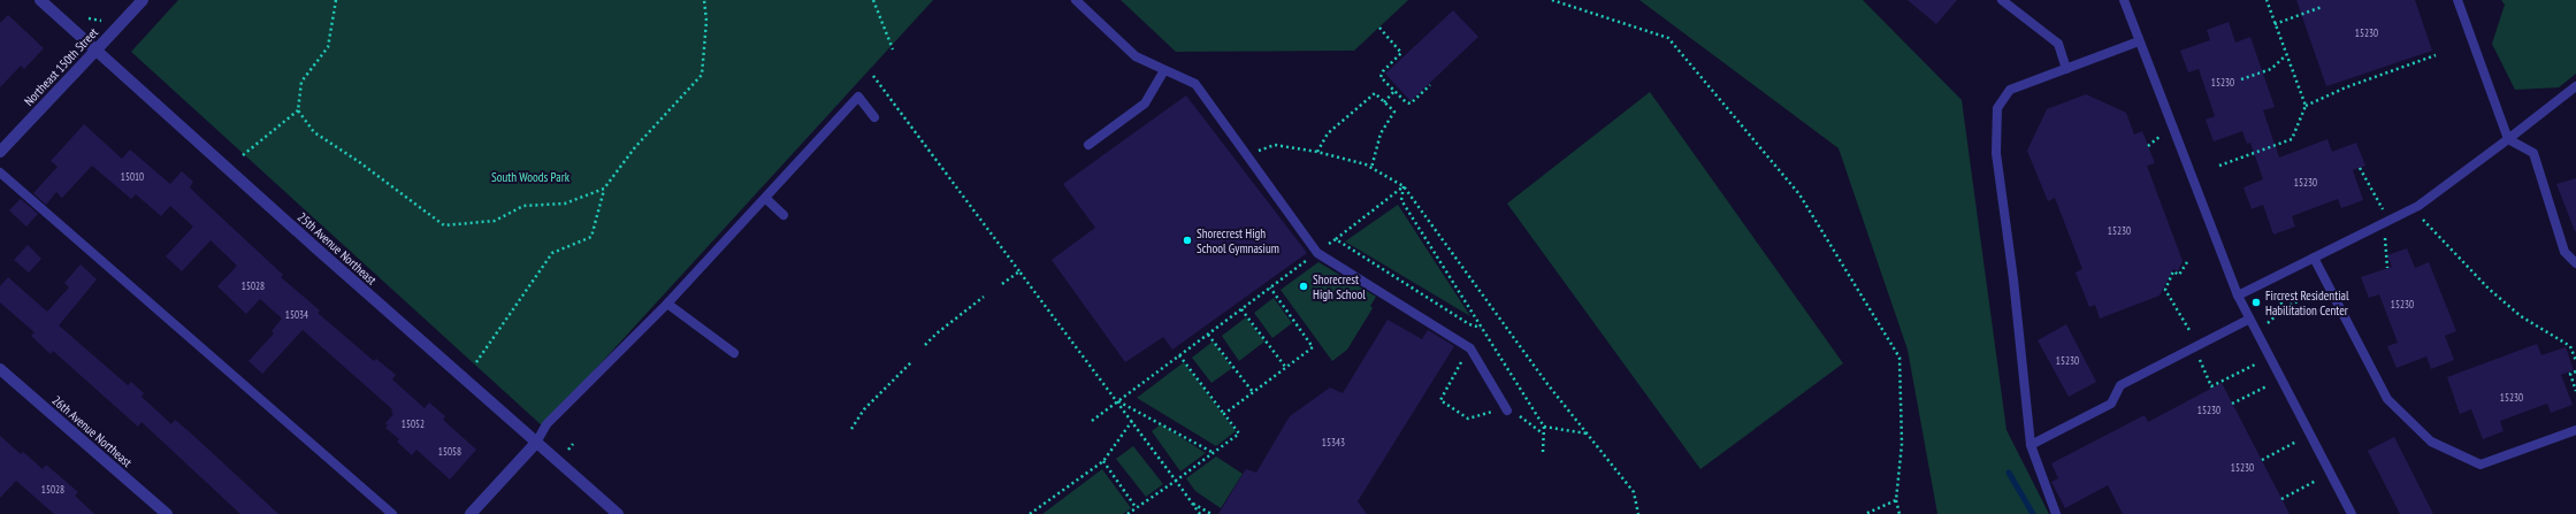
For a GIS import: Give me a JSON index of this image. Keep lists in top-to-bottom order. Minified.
{"streets":{"street":["Northeast 150th Street","25th Avenue Northeast","26th Avenue Northeast"]},"crossings":[["Northeast 150th Street","25th Avenue Northeast"]],"parks":["South Woods Park"],"places":["Shorecrest High School Gymnasium","Shorecrest High School","Fircrest Residential Habilitation Center"],"house_numbers":["15230","15230","15010","15230","15230","15028","15230","15034","15230","15230","15230","15052","15343","15058","15230","15028"]}
